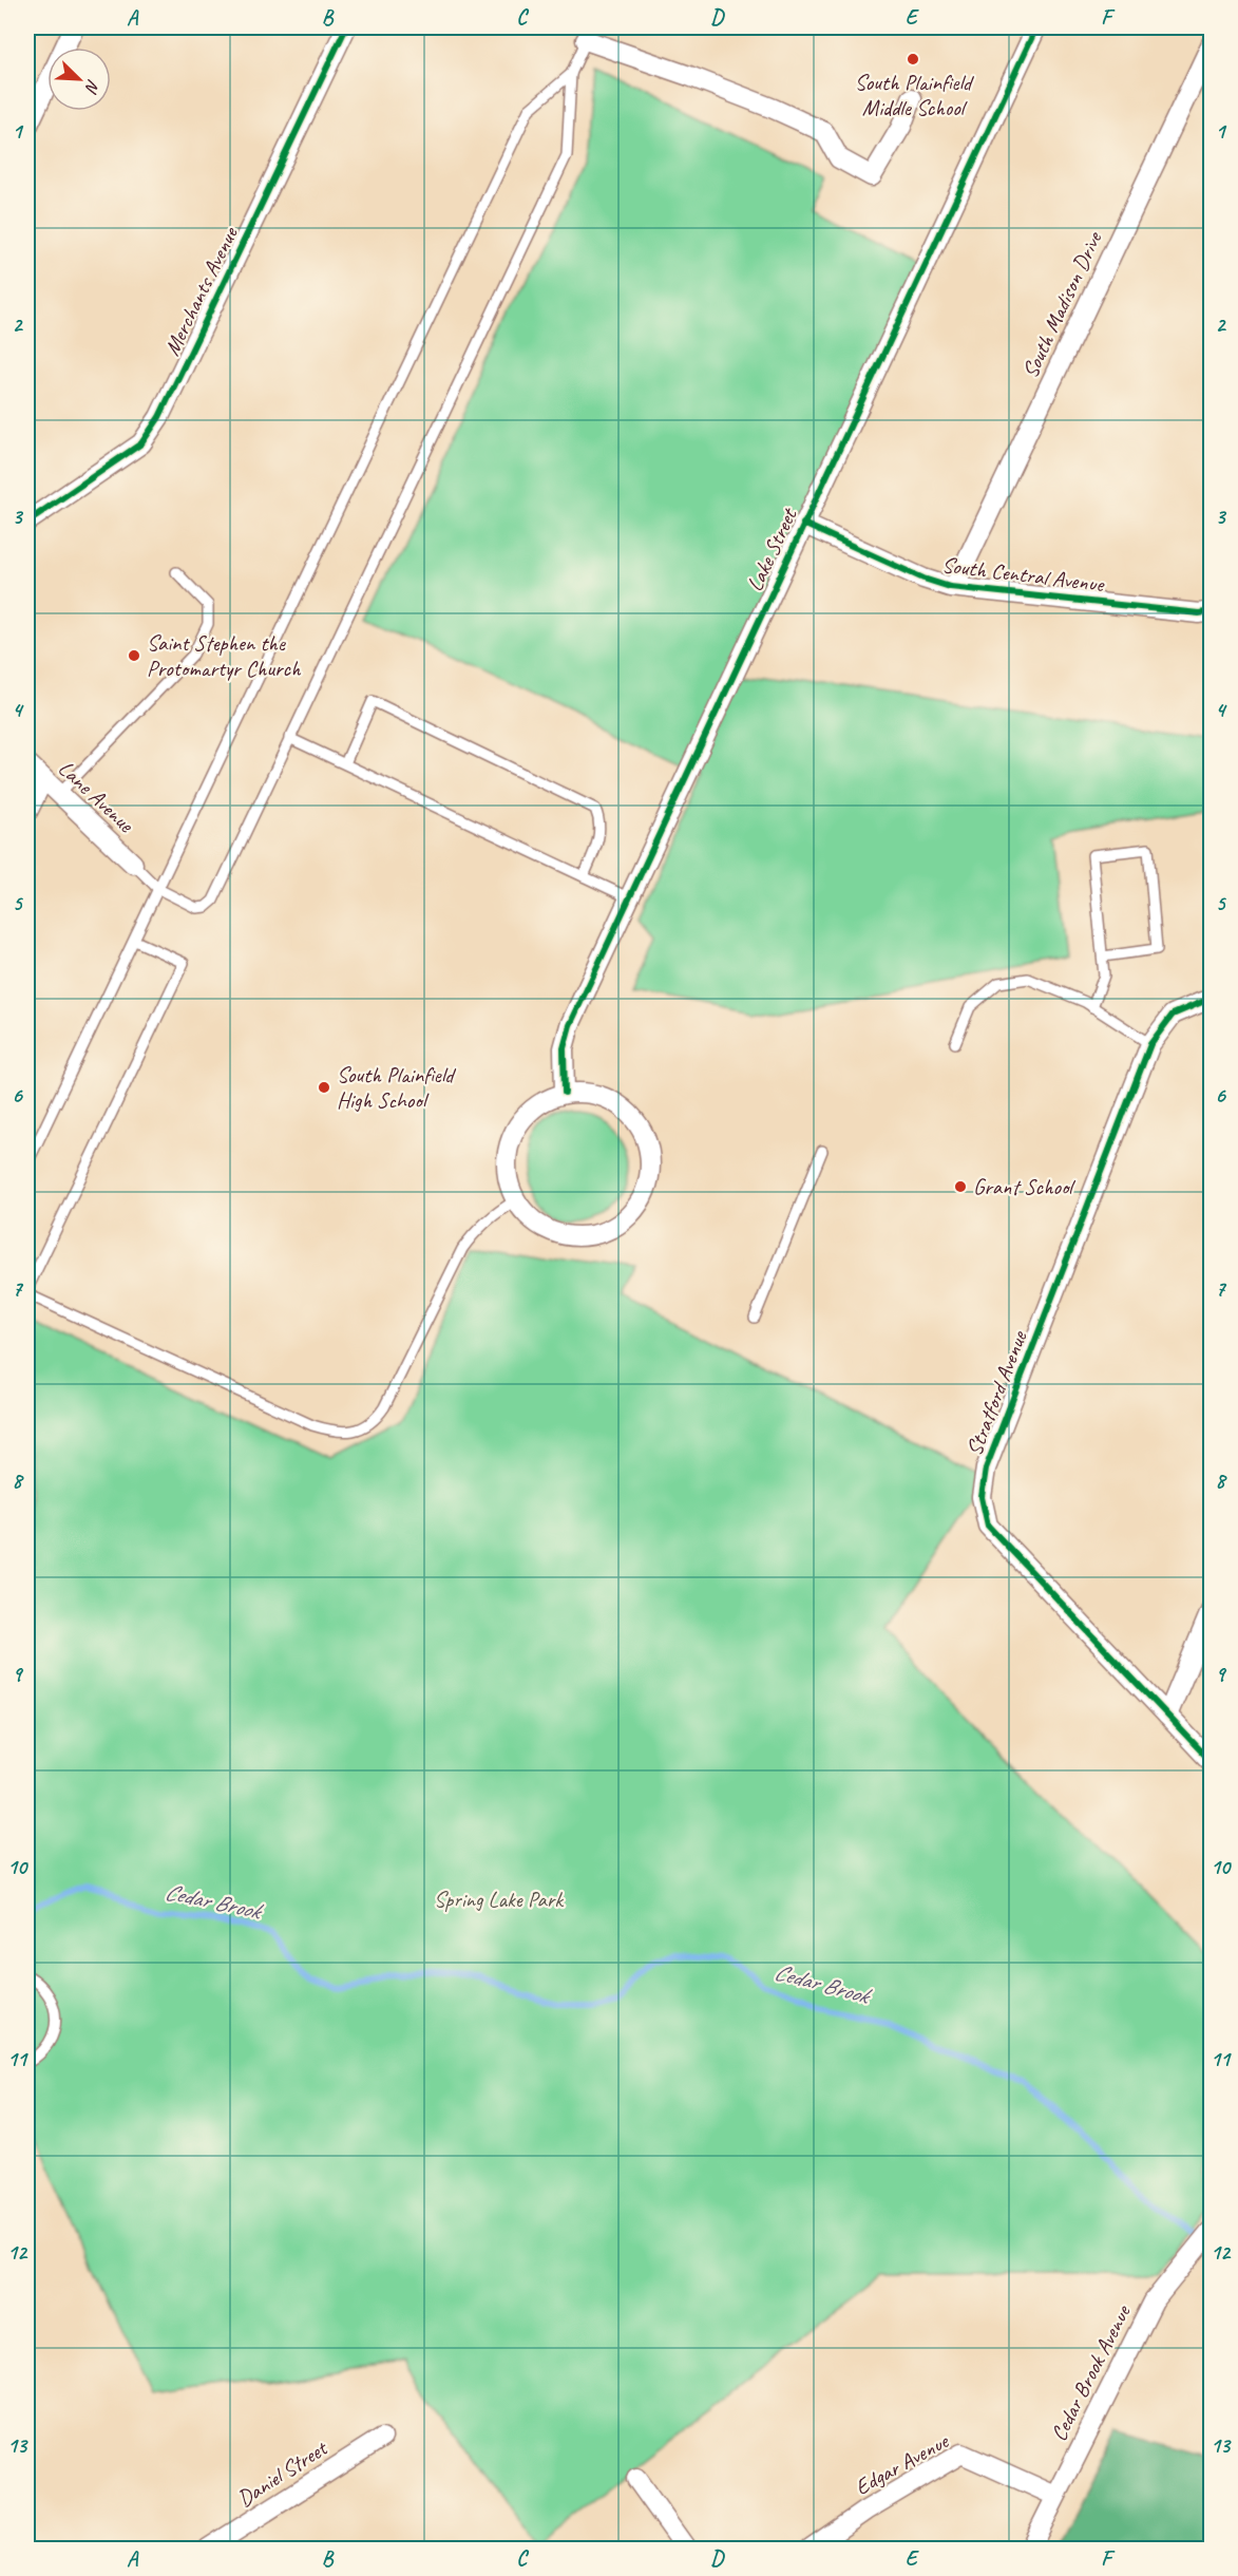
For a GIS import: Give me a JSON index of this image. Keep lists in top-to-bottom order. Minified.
{"streets":{"street":["Merchants Avenue","South Madison Drive","Lake Street","South Central Avenue","Lane Avenue","Stratford Avenue","Cedar Brook Avenue","Edgar Avenue","Daniel Street"]},"crossings":[["South Madison Drive","South Central Avenue"],["Lake Street","South Central Avenue"],["Cedar Brook Avenue","Edgar Avenue"]],"water":["Cedar Brook"],"parks":["Spring Lake Park"],"places":["South Plainfield Middle School","Saint Stephen the Protomartyr Church","South Plainfield High School","Grant School"],"north":"bottom right","grid":{"columns":["A","B","C","D","E","F"],"rows":["1","2","3","4","5","6","7","8","9","10","11","12","13"]}}
